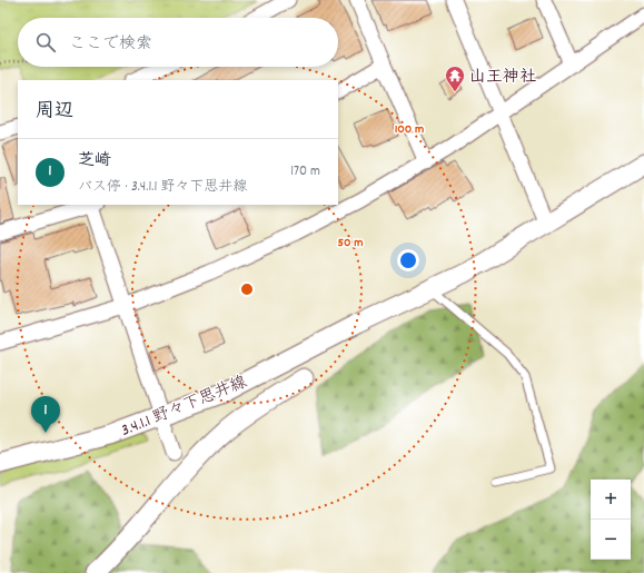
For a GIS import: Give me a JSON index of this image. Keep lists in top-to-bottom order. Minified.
{"streets":{"street":["3.4.1.1 野々下思井線"]},"places":{"temple":["山王神社"]},"page":{"search":"ここで検索","heading":"周辺","list":[{"mark":"1","name":"芝崎","note":"バス停 · 3.4.1.1 野々下思井線","value":"170 m"}],"pins":"1","map_buttons":["+","−"]},"rings":["100 m","50 m"]}
